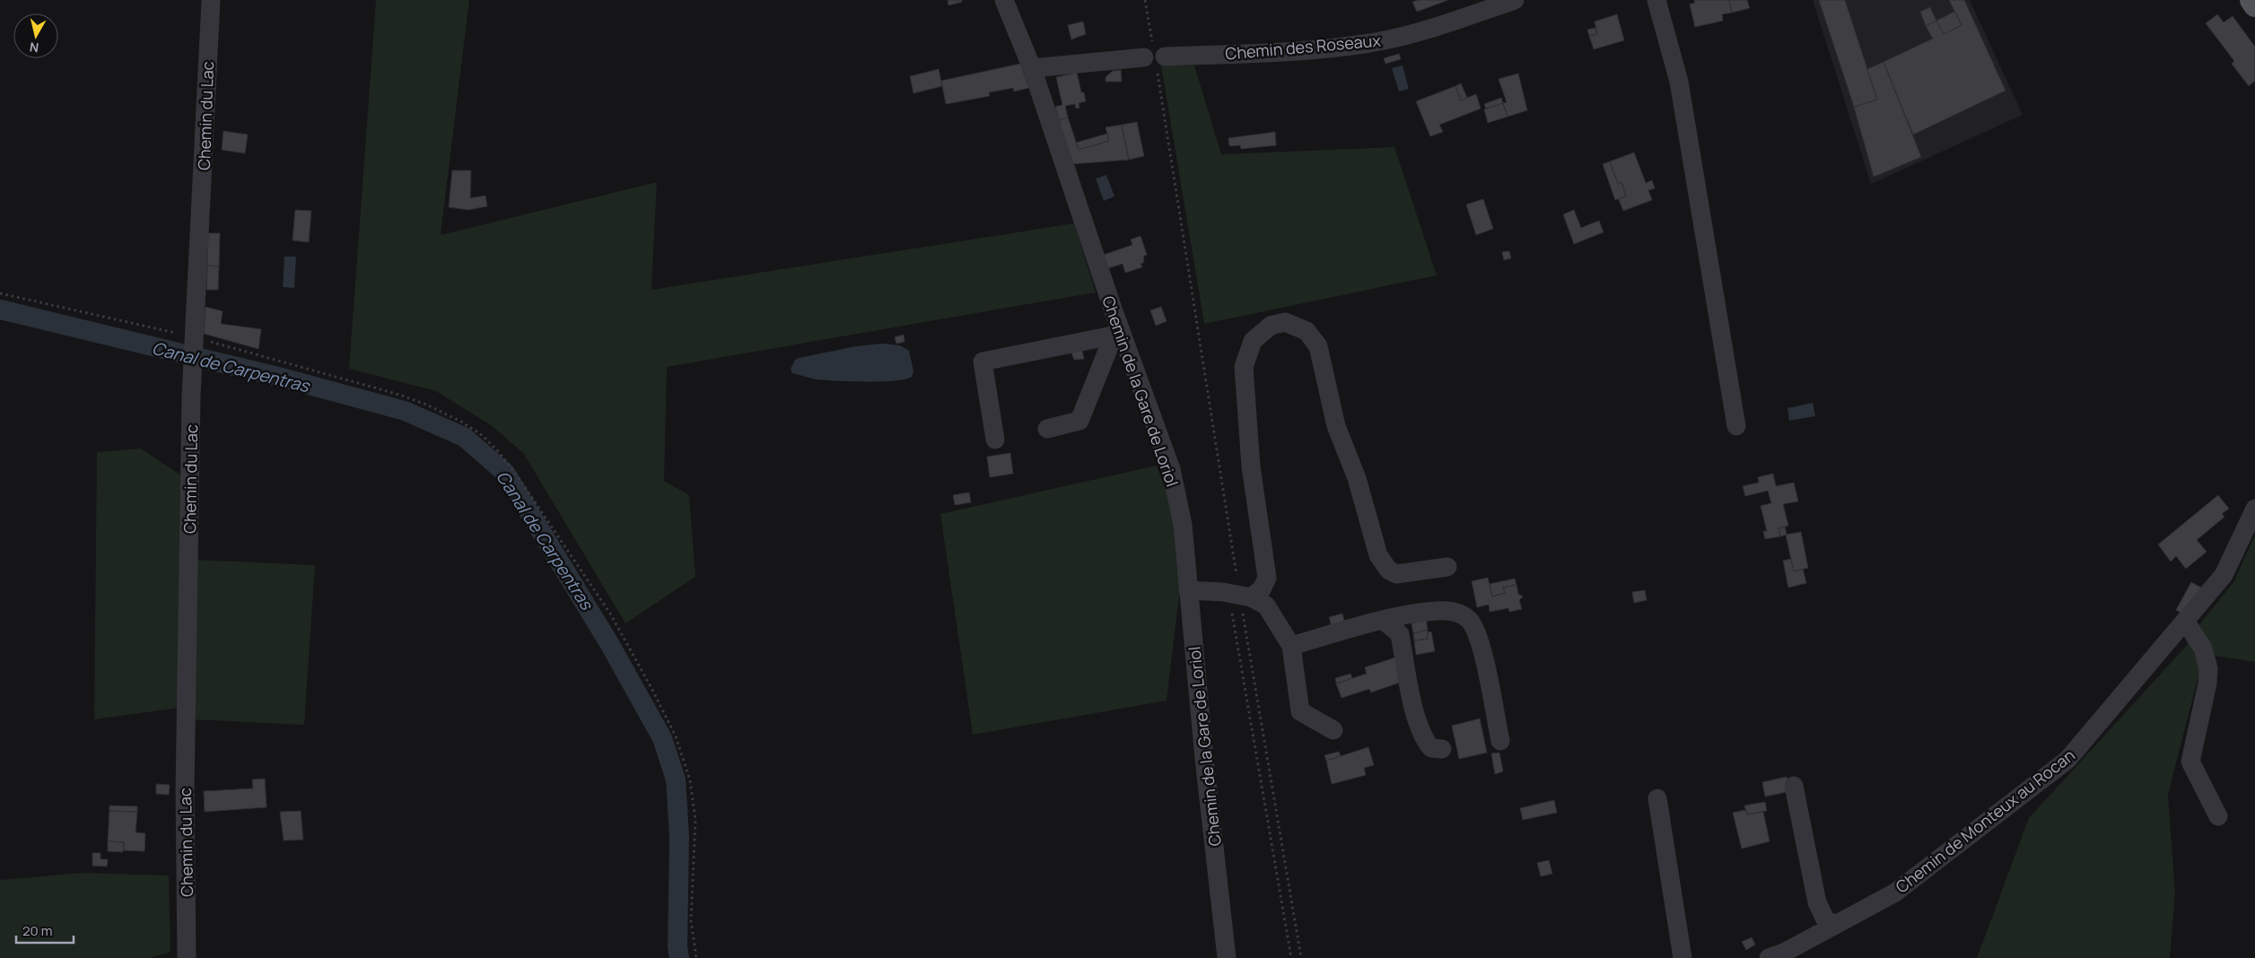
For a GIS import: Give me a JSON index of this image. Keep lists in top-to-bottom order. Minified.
{"streets":{"street":["Chemin des Roseaux","Chemin du Lac","Chemin de la Gare de Loriol","Chemin de Monteux au Rocan"]},"crossings":[["Chemin des Roseaux","Chemin de la Gare de Loriol"]],"water":["Canal de Carpentras"],"scale_bar":"20 m","north":"bottom"}
